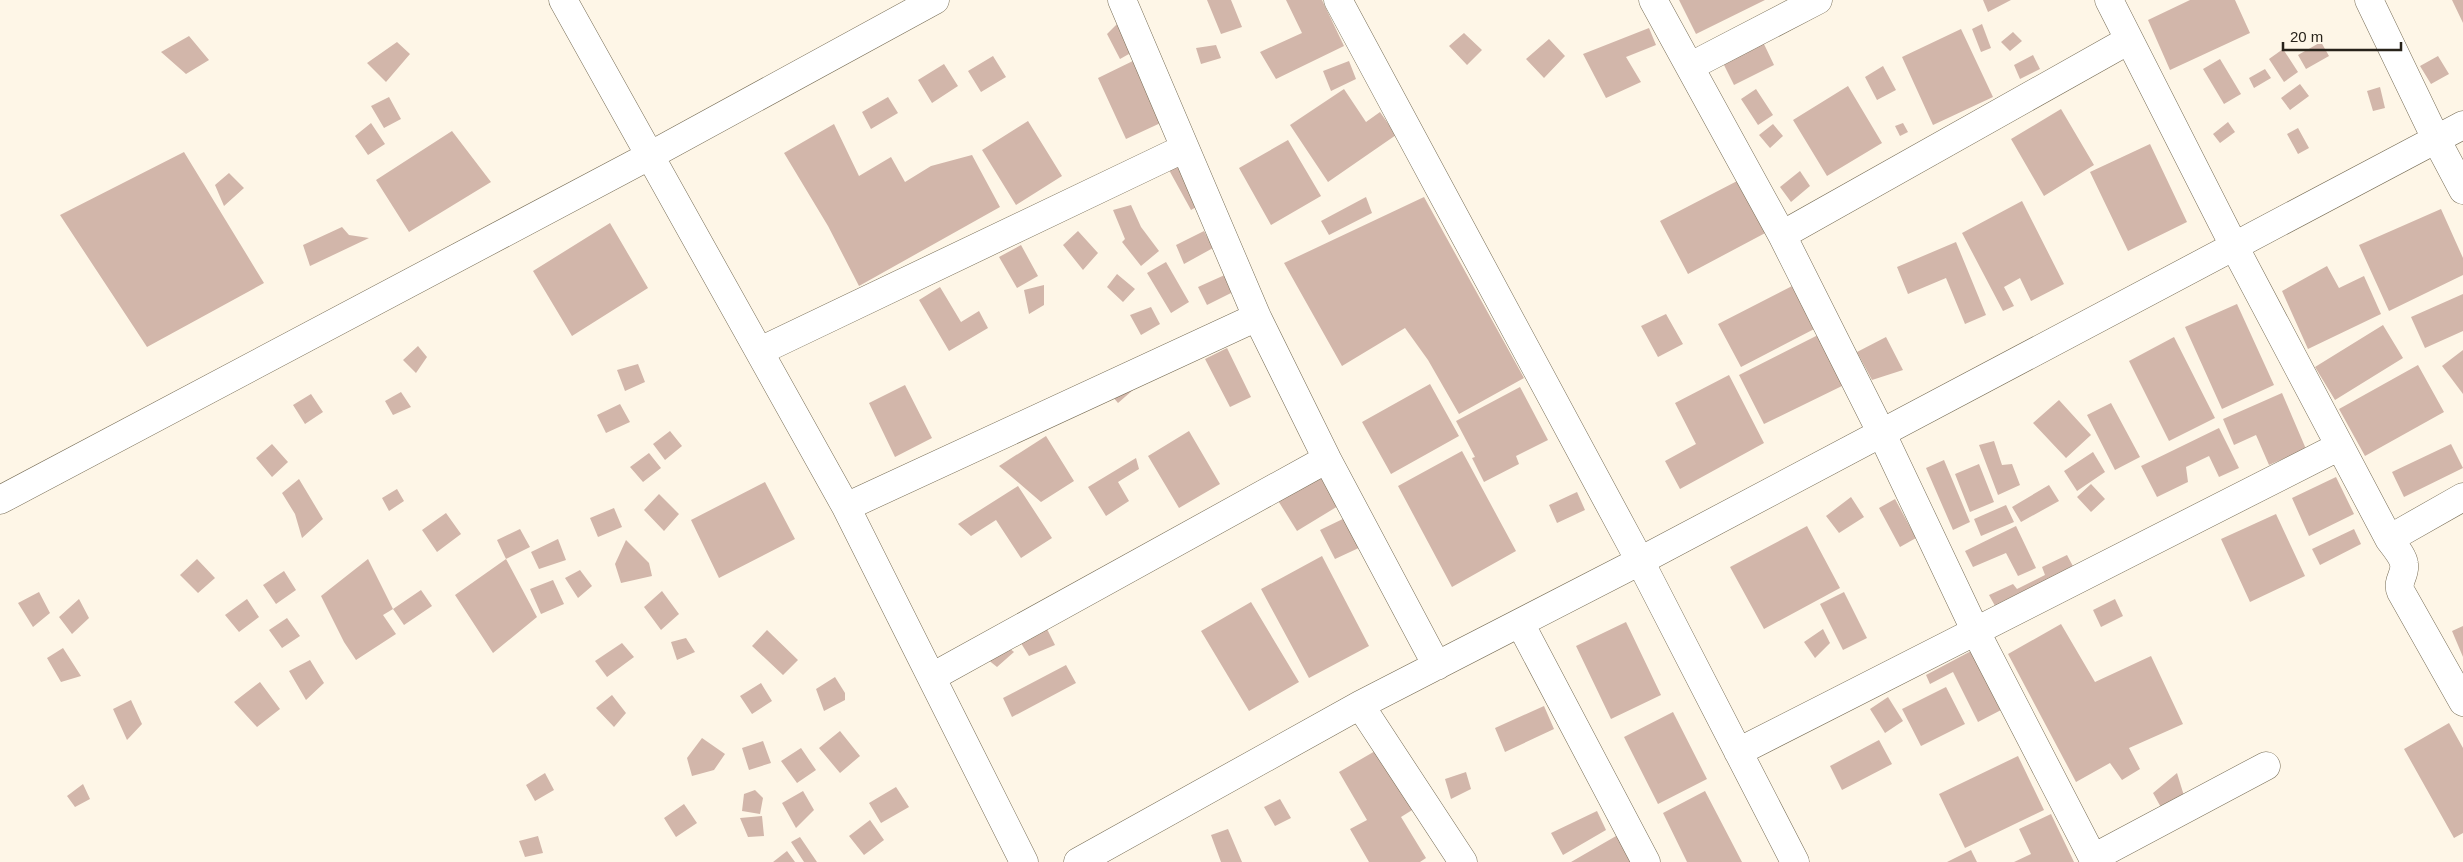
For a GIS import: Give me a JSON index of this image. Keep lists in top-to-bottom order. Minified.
{"scale_bar":"20 m"}
